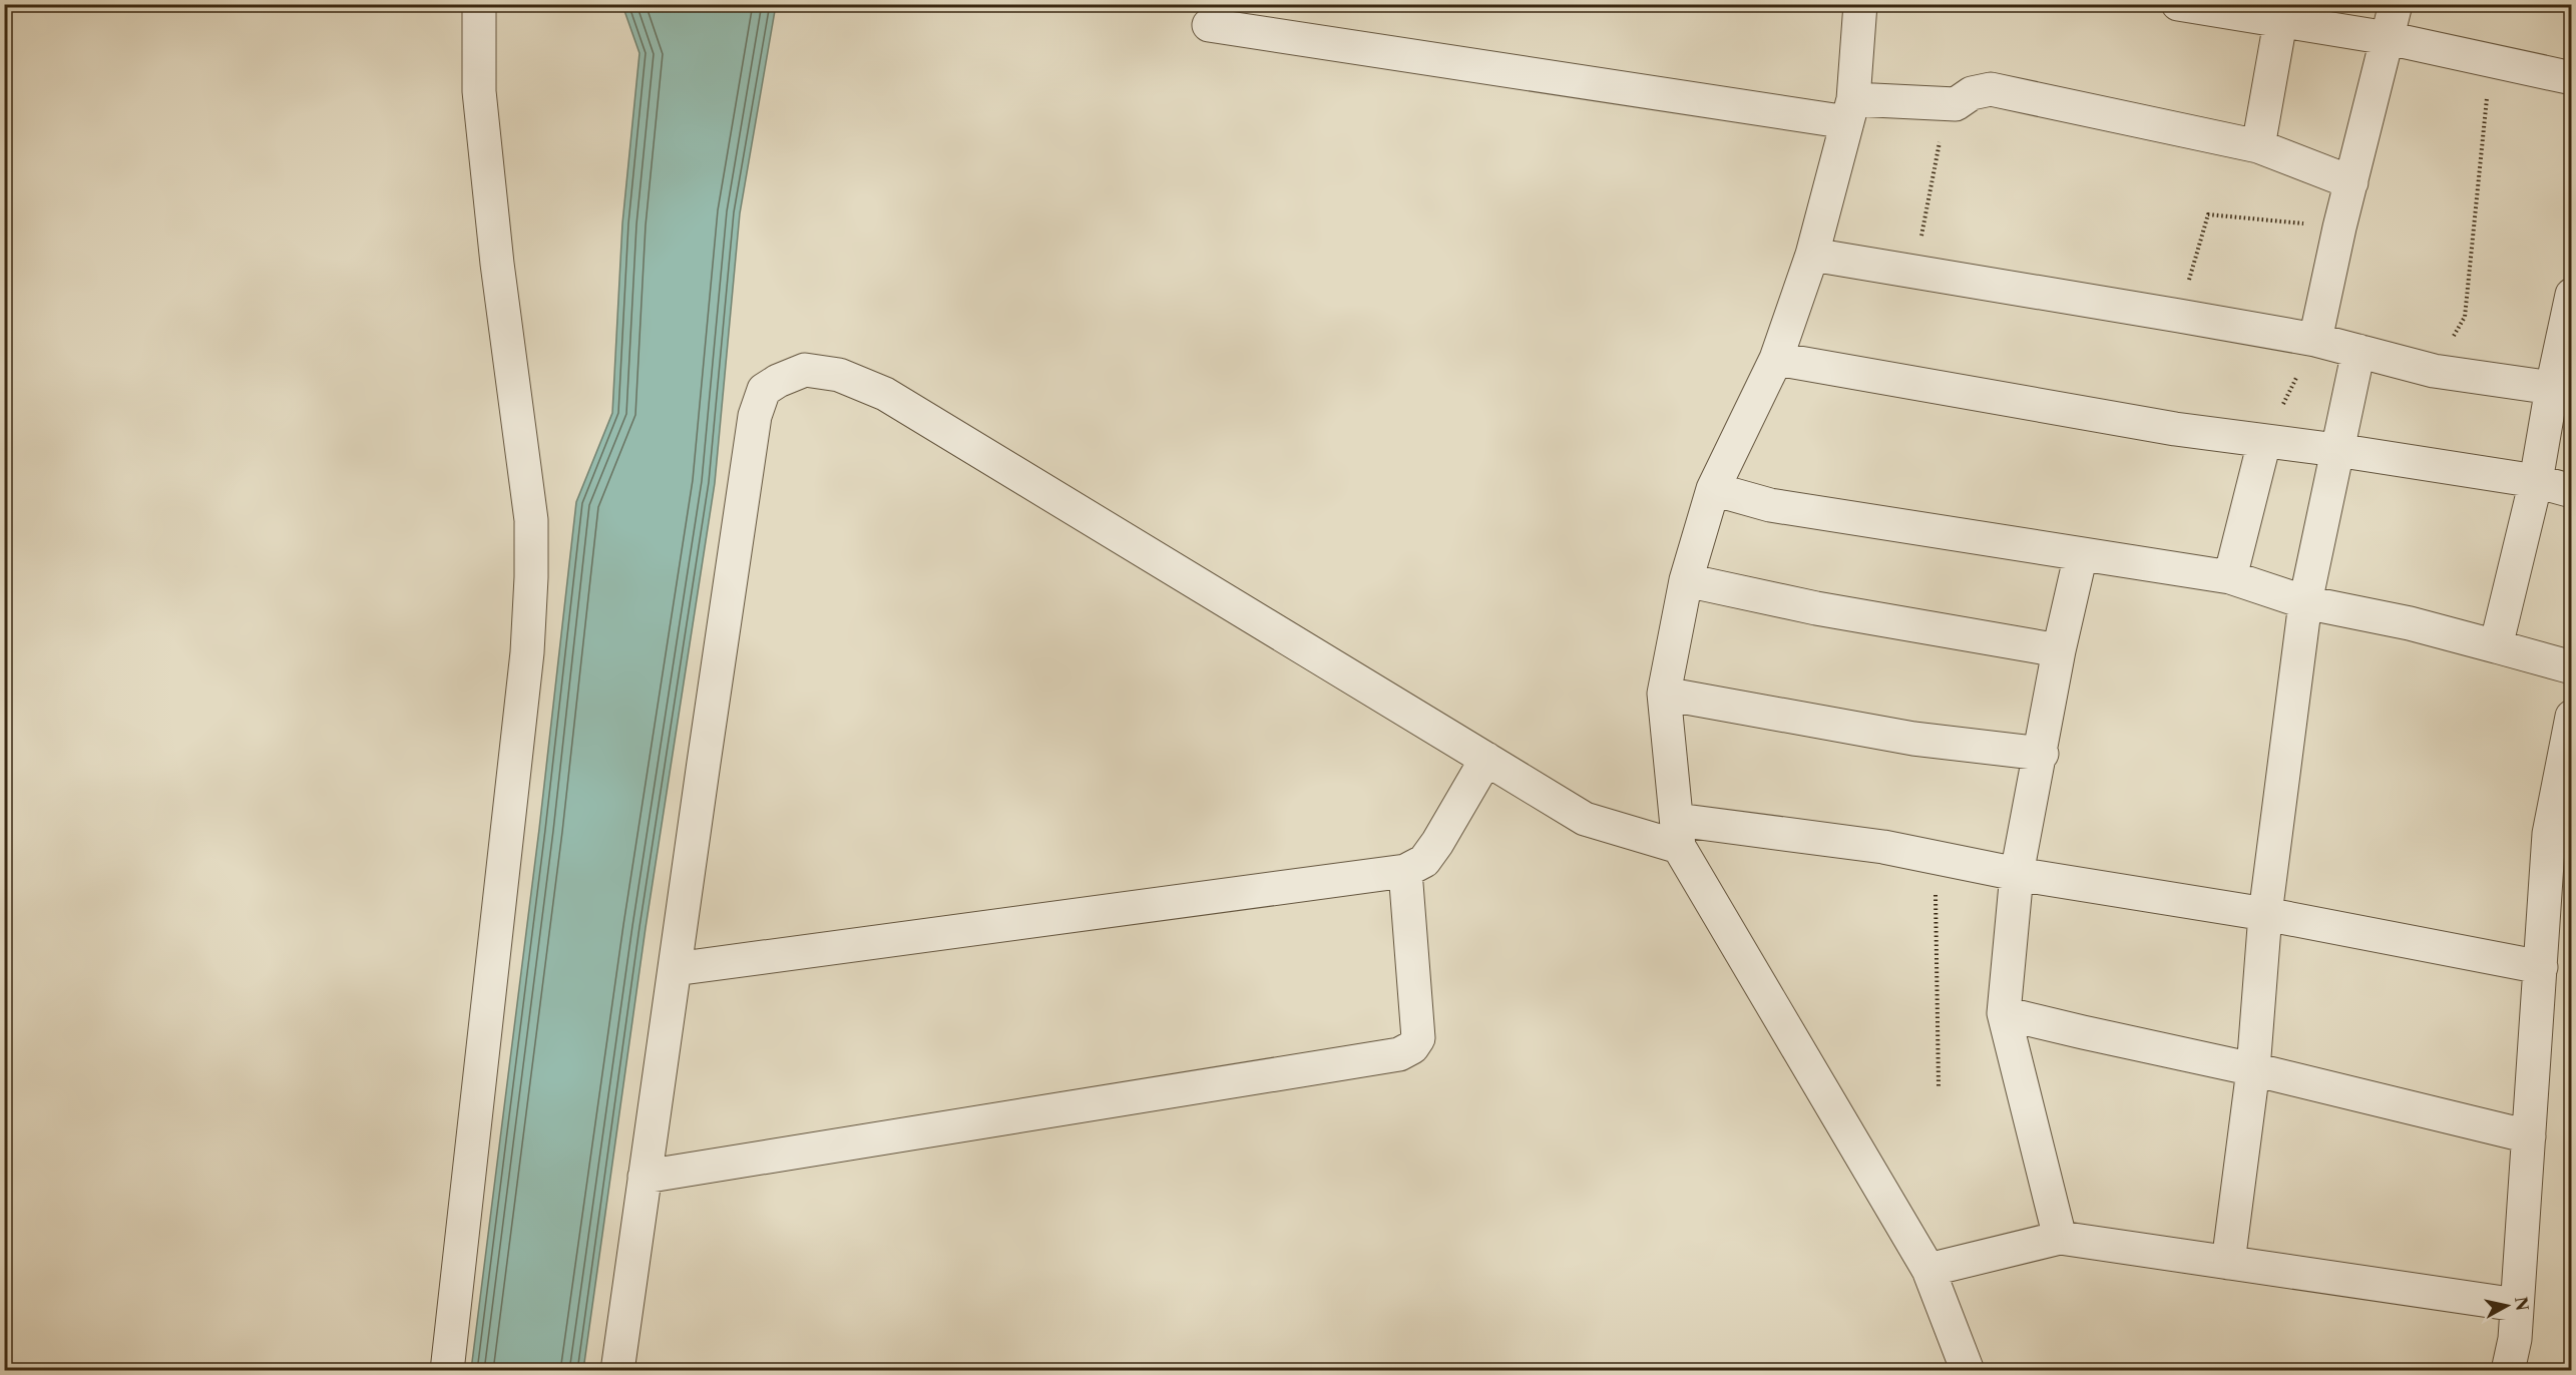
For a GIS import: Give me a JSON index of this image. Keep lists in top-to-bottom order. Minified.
{"north":"right"}
